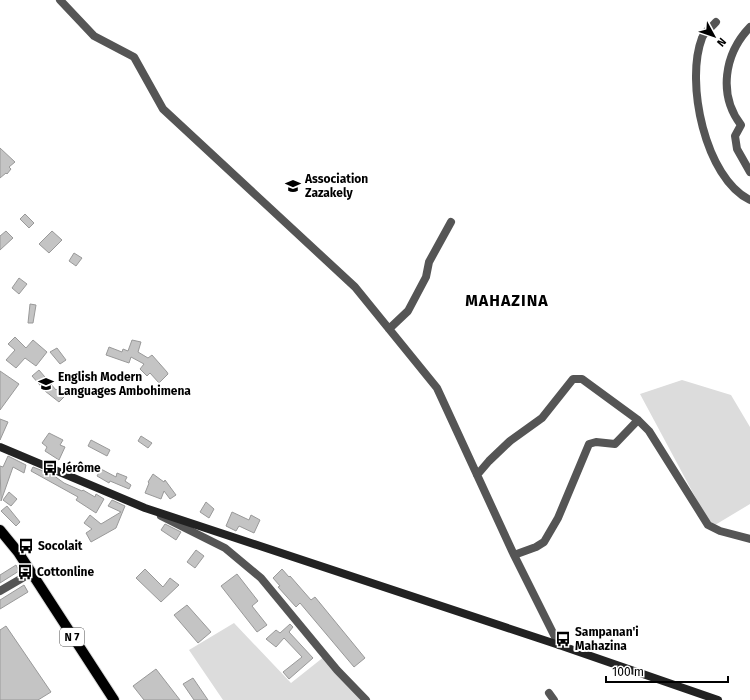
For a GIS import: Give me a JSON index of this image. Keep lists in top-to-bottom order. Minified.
{"streets":{"main road":["N 7"]},"districts":["MAHAZINA"],"places":{"school or university":["Association Zazakely","English Modern Languages Ambohimena"],"bus stop":["Jérôme","Socolait","Cottonline","Sampanan'i Mahazina"]},"scale_bar":"100 m","north":"bottom right"}
